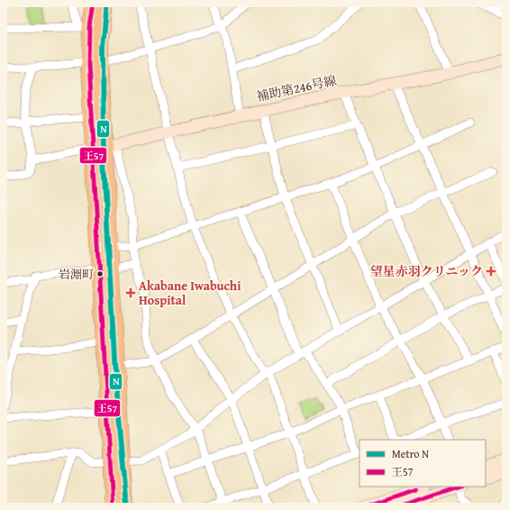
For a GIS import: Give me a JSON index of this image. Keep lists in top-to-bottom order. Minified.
{"streets":{"street":["補助第246号線"]},"places":{"health":["望星赤羽クリニック","Akabane Iwabuchi Hospital"],"other":["岩淵町"]},"lines":["metro line N","transit line 王57"],"legend":["Metro N","王57"]}
